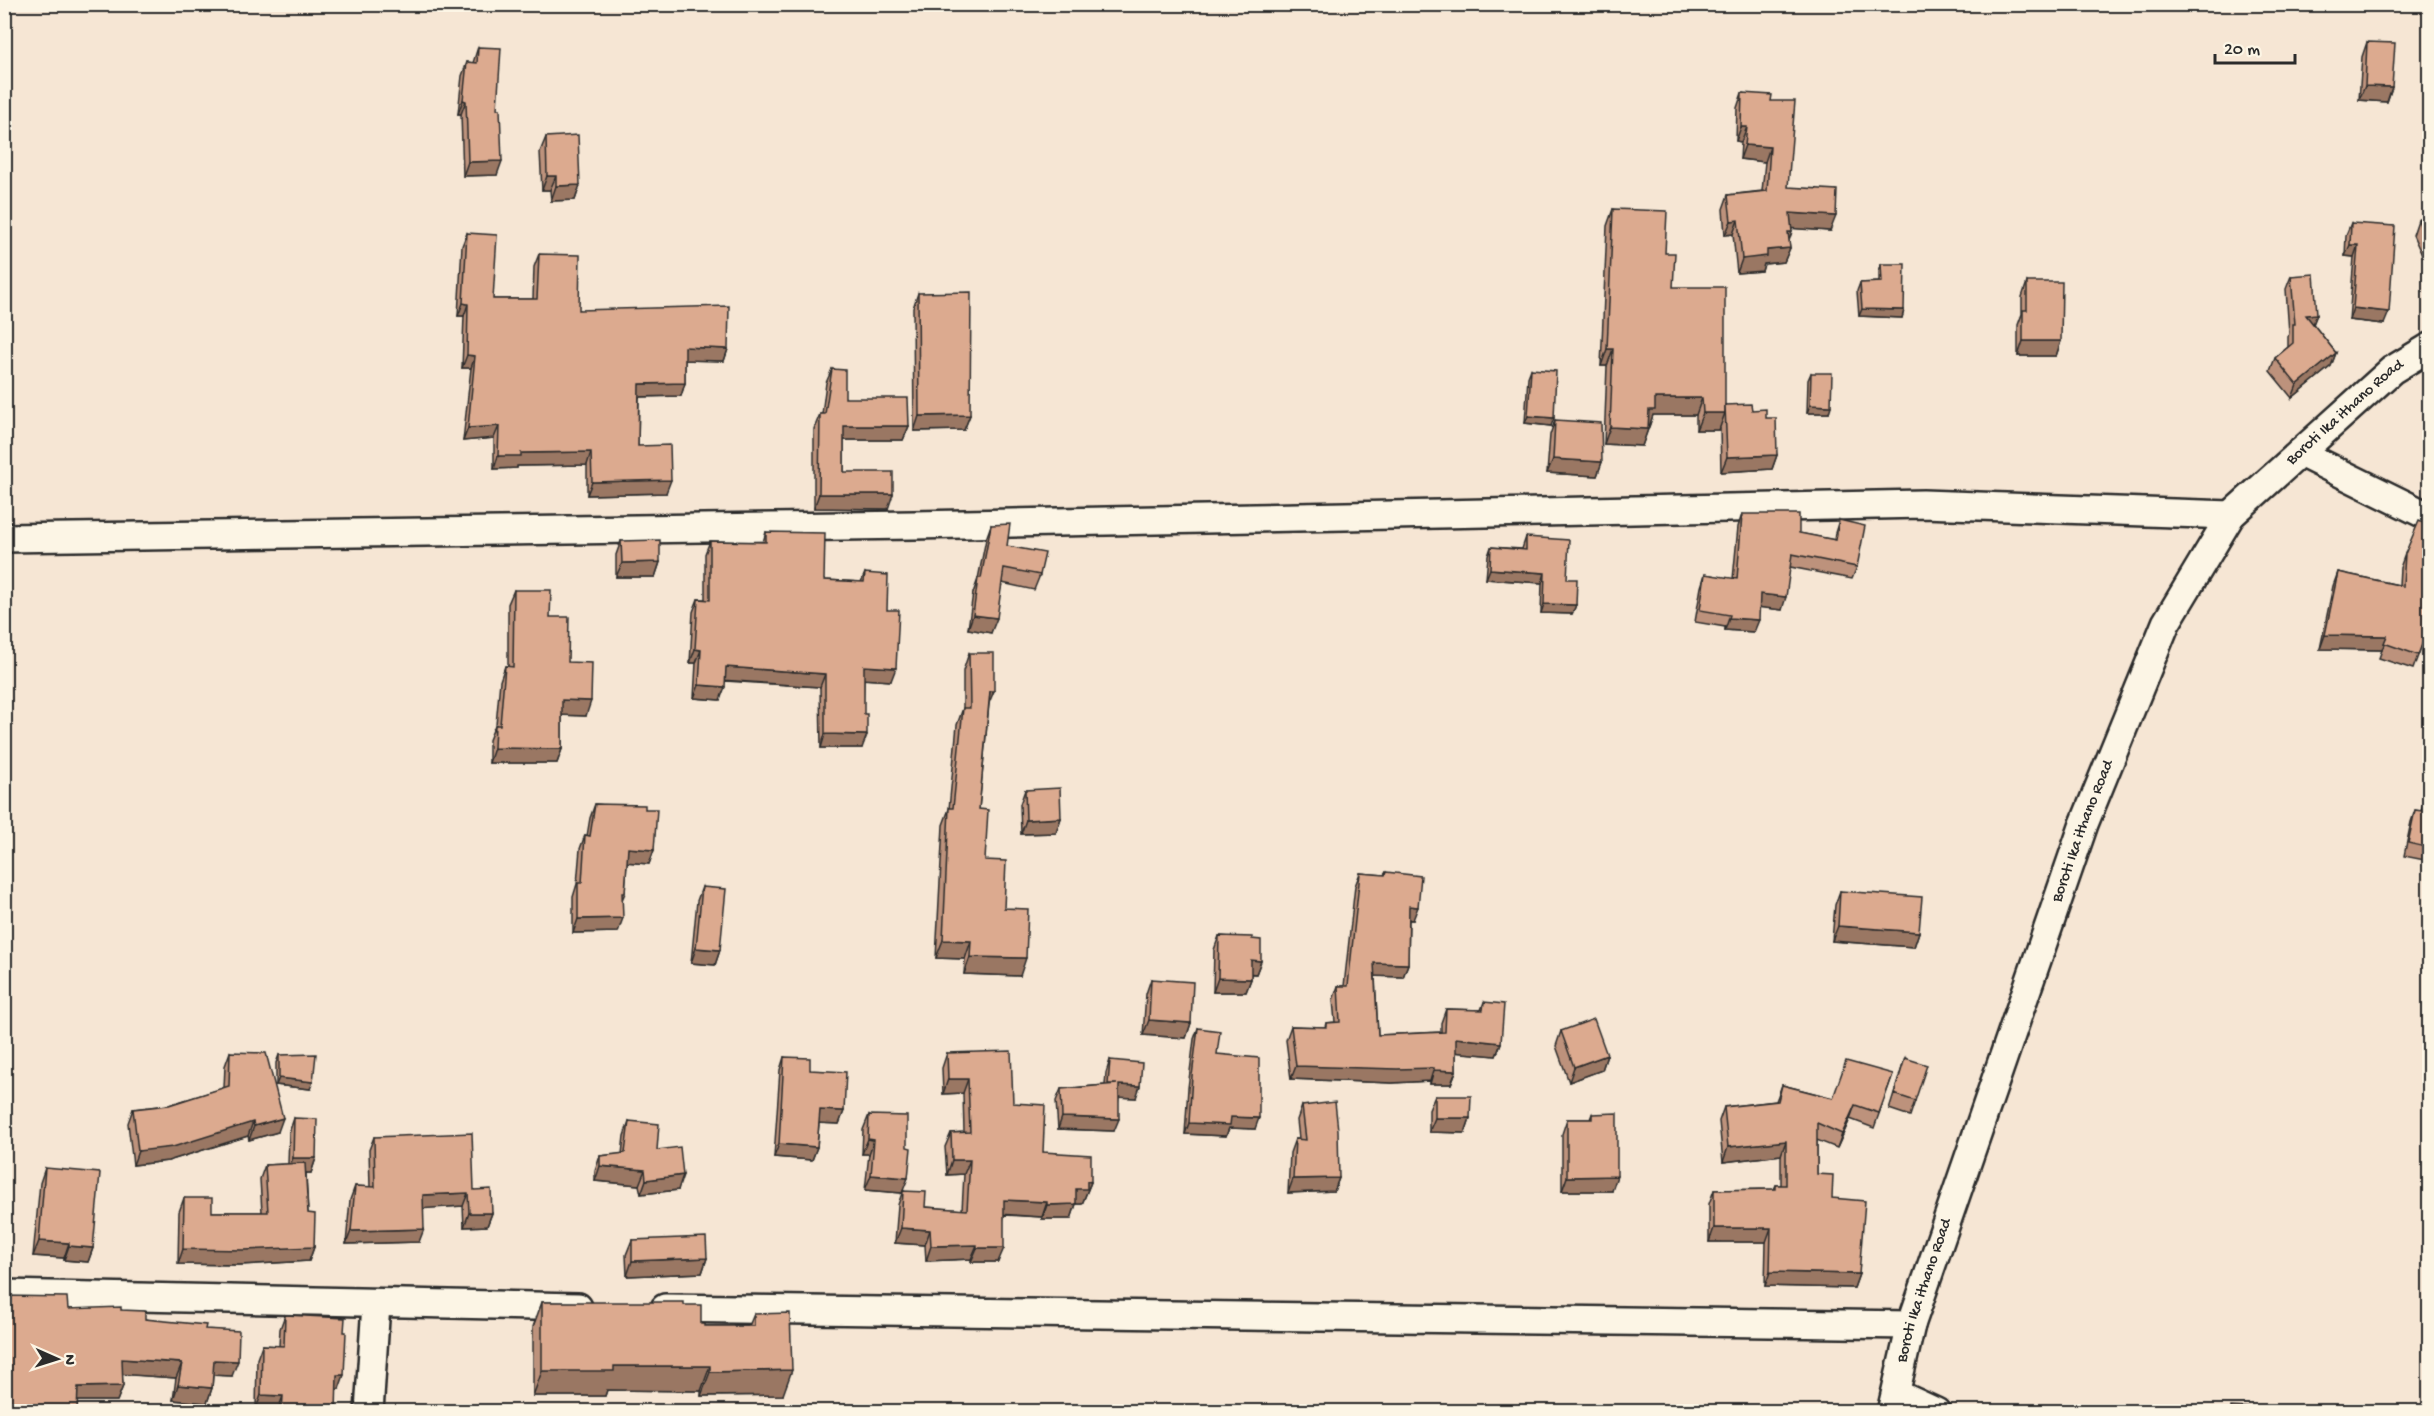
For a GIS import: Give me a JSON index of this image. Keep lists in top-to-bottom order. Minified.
{"streets":{"street":["Boroti Ika ithano Road"]},"scale_bar":"20 m","north":"right"}
